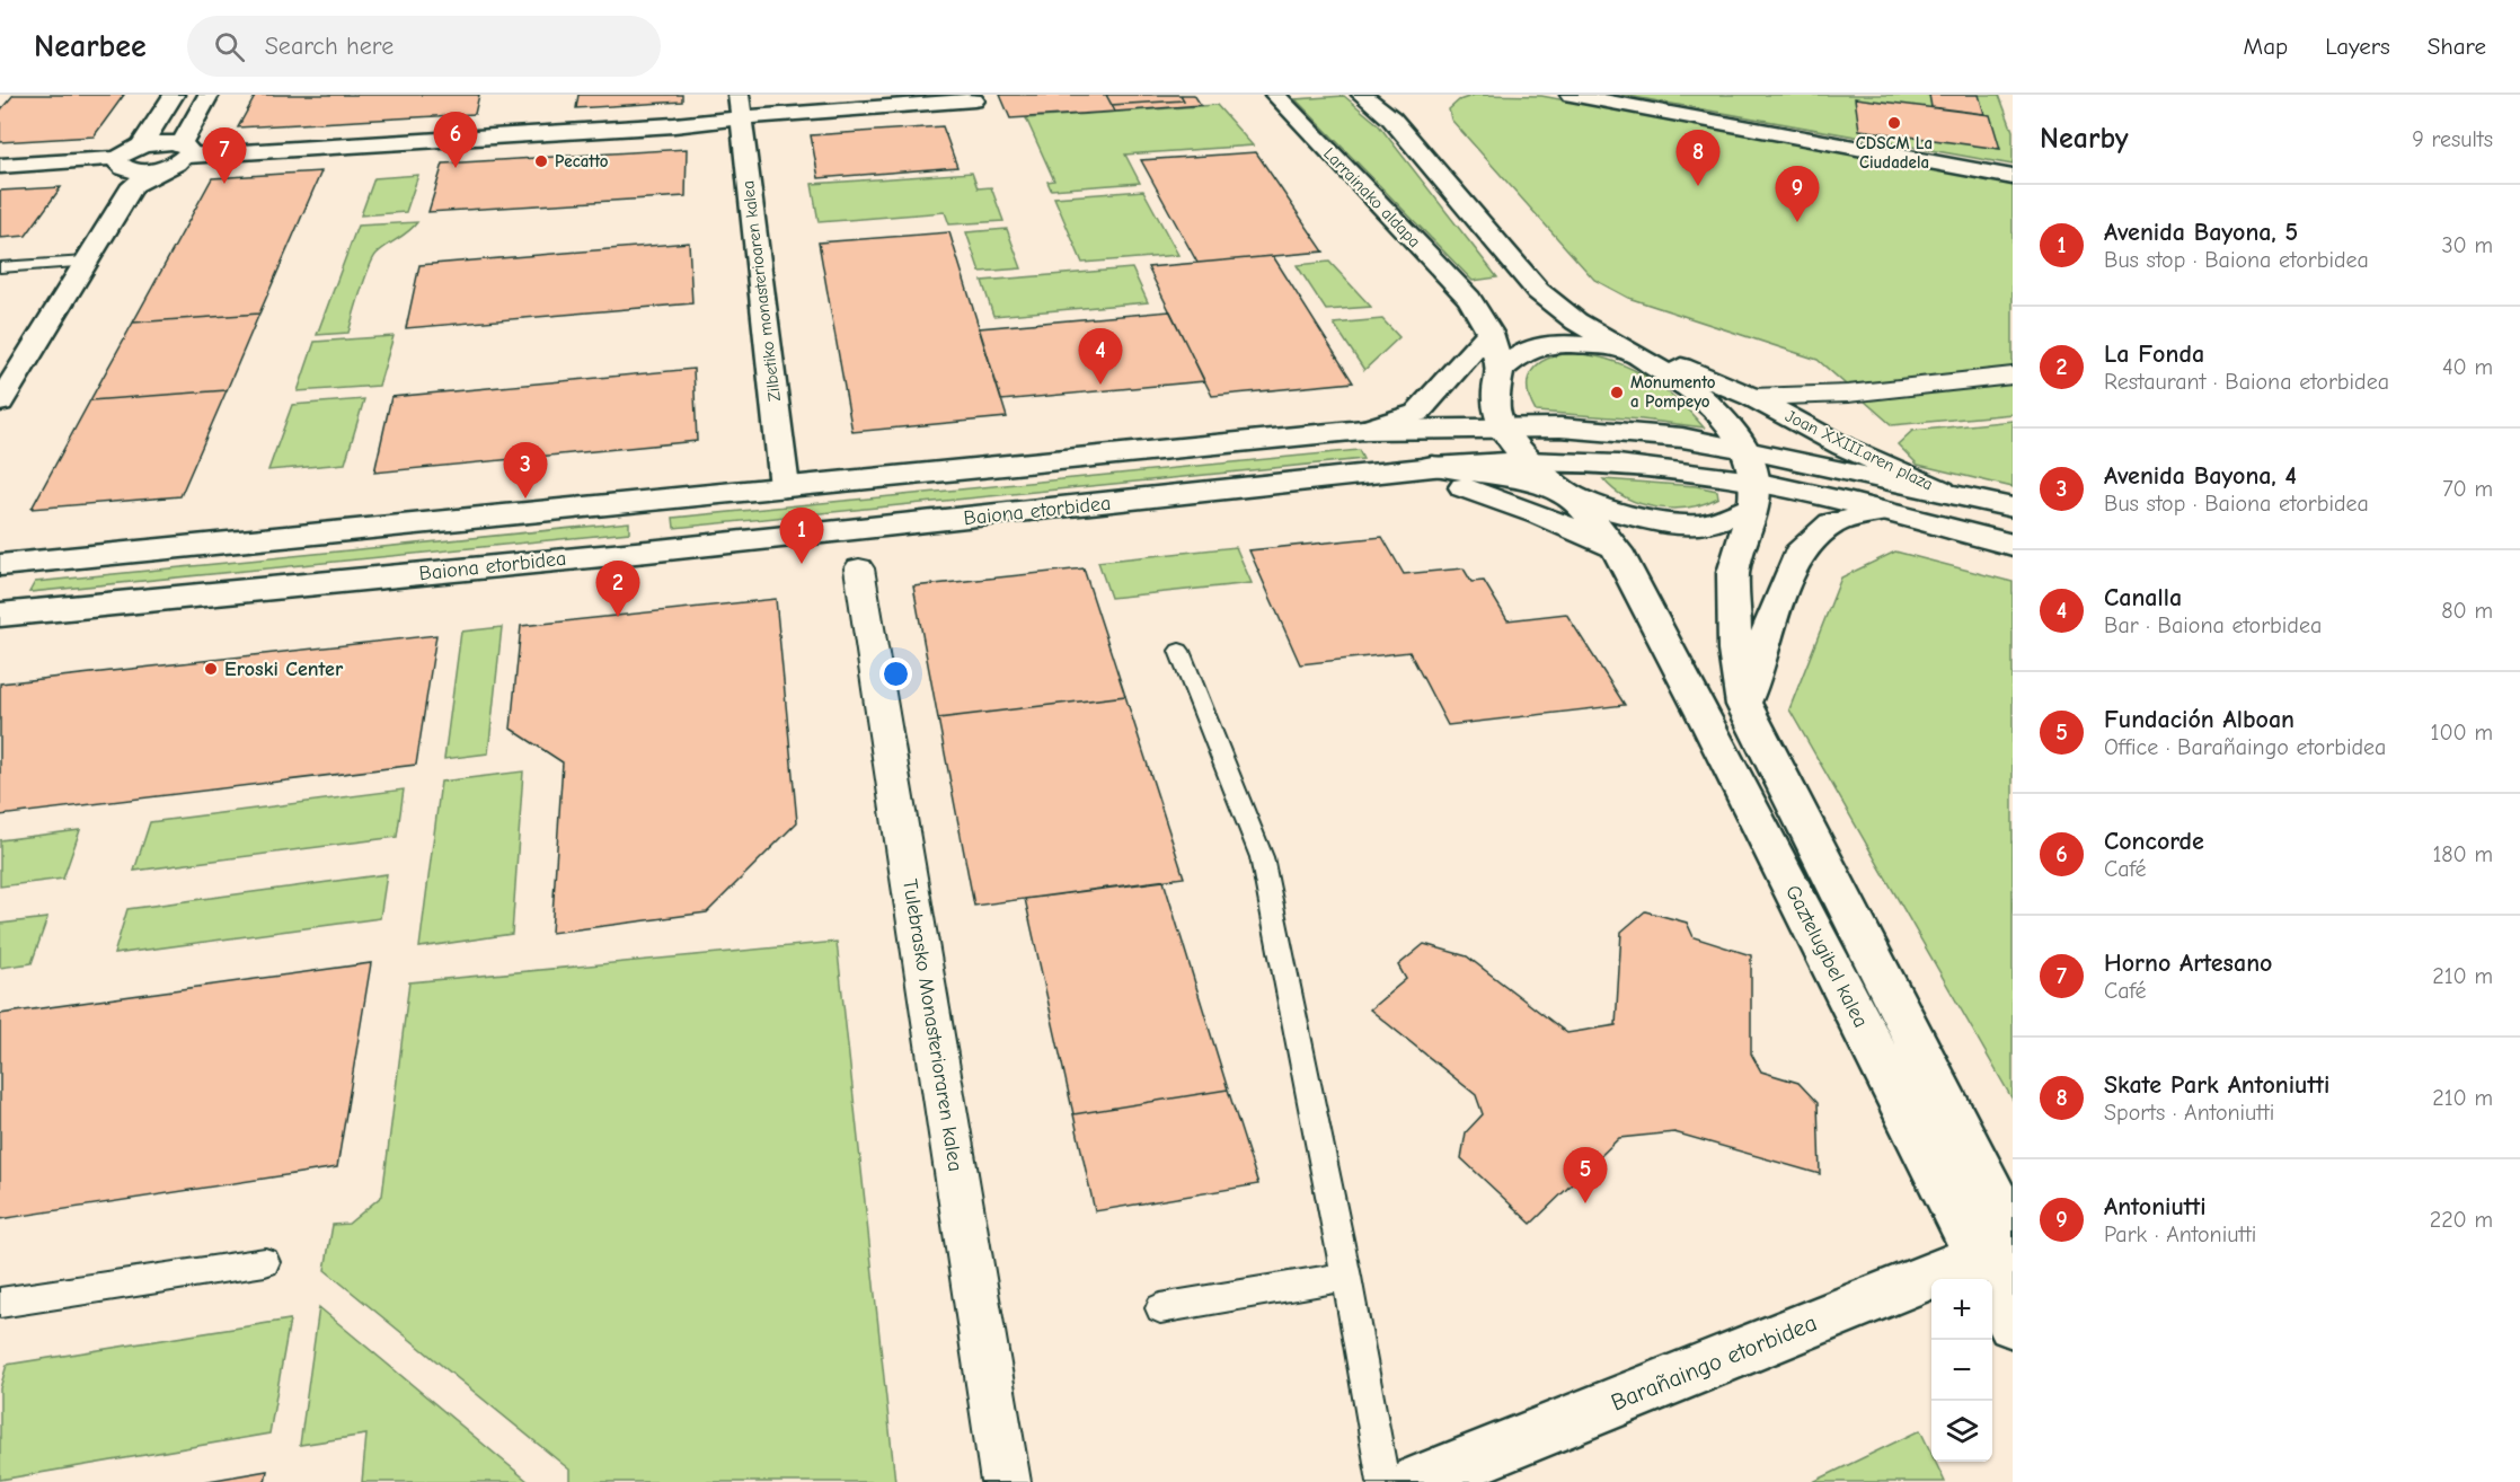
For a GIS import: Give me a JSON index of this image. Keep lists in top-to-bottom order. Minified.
{"streets":{"street":["Larrainako aldapa","Zilbetiko monasterioaren kalea","Joan XXIII.aren plaza","Baiona etorbidea","Gaztelugibel kalea","Tulebrasko Monasterioraren kalea","Barañaingo etorbidea"]},"crossings":[["Joan XXIII.aren plaza","Gaztelugibel kalea"],["Gaztelugibel kalea","Barañaingo etorbidea"]],"places":["CDSCM La Ciudadela","Pecatto","Monumento a Pompeyo","Eroski Center"],"page":{"header":"Nearbee","search":"Search here","nav":["Map","Layers","Share"],"heading":["Nearby","9 results"],"pins":["6","7","8","9","4","3","1","2","5"],"list":[{"mark":"1","name":"Avenida Bayona, 5","note":"Bus stop · Baiona etorbidea","value":"30 m"},{"mark":"2","name":"La Fonda","note":"Restaurant · Baiona etorbidea","value":"40 m"},{"mark":"3","name":"Avenida Bayona, 4","note":"Bus stop · Baiona etorbidea","value":"70 m"},{"mark":"4","name":"Canalla","note":"Bar · Baiona etorbidea","value":"80 m"},{"mark":"5","name":"Fundación Alboan","note":"Office · Barañaingo etorbidea","value":"100 m"},{"mark":"6","name":"Concorde","note":"Café","value":"180 m"},{"mark":"7","name":"Horno Artesano","note":"Café","value":"210 m"},{"mark":"8","name":"Skate Park Antoniutti","note":"Sports · Antoniutti","value":"210 m"},{"mark":"9","name":"Antoniutti","note":"Park · Antoniutti","value":"220 m"}],"map_buttons":["+","−"]}}
